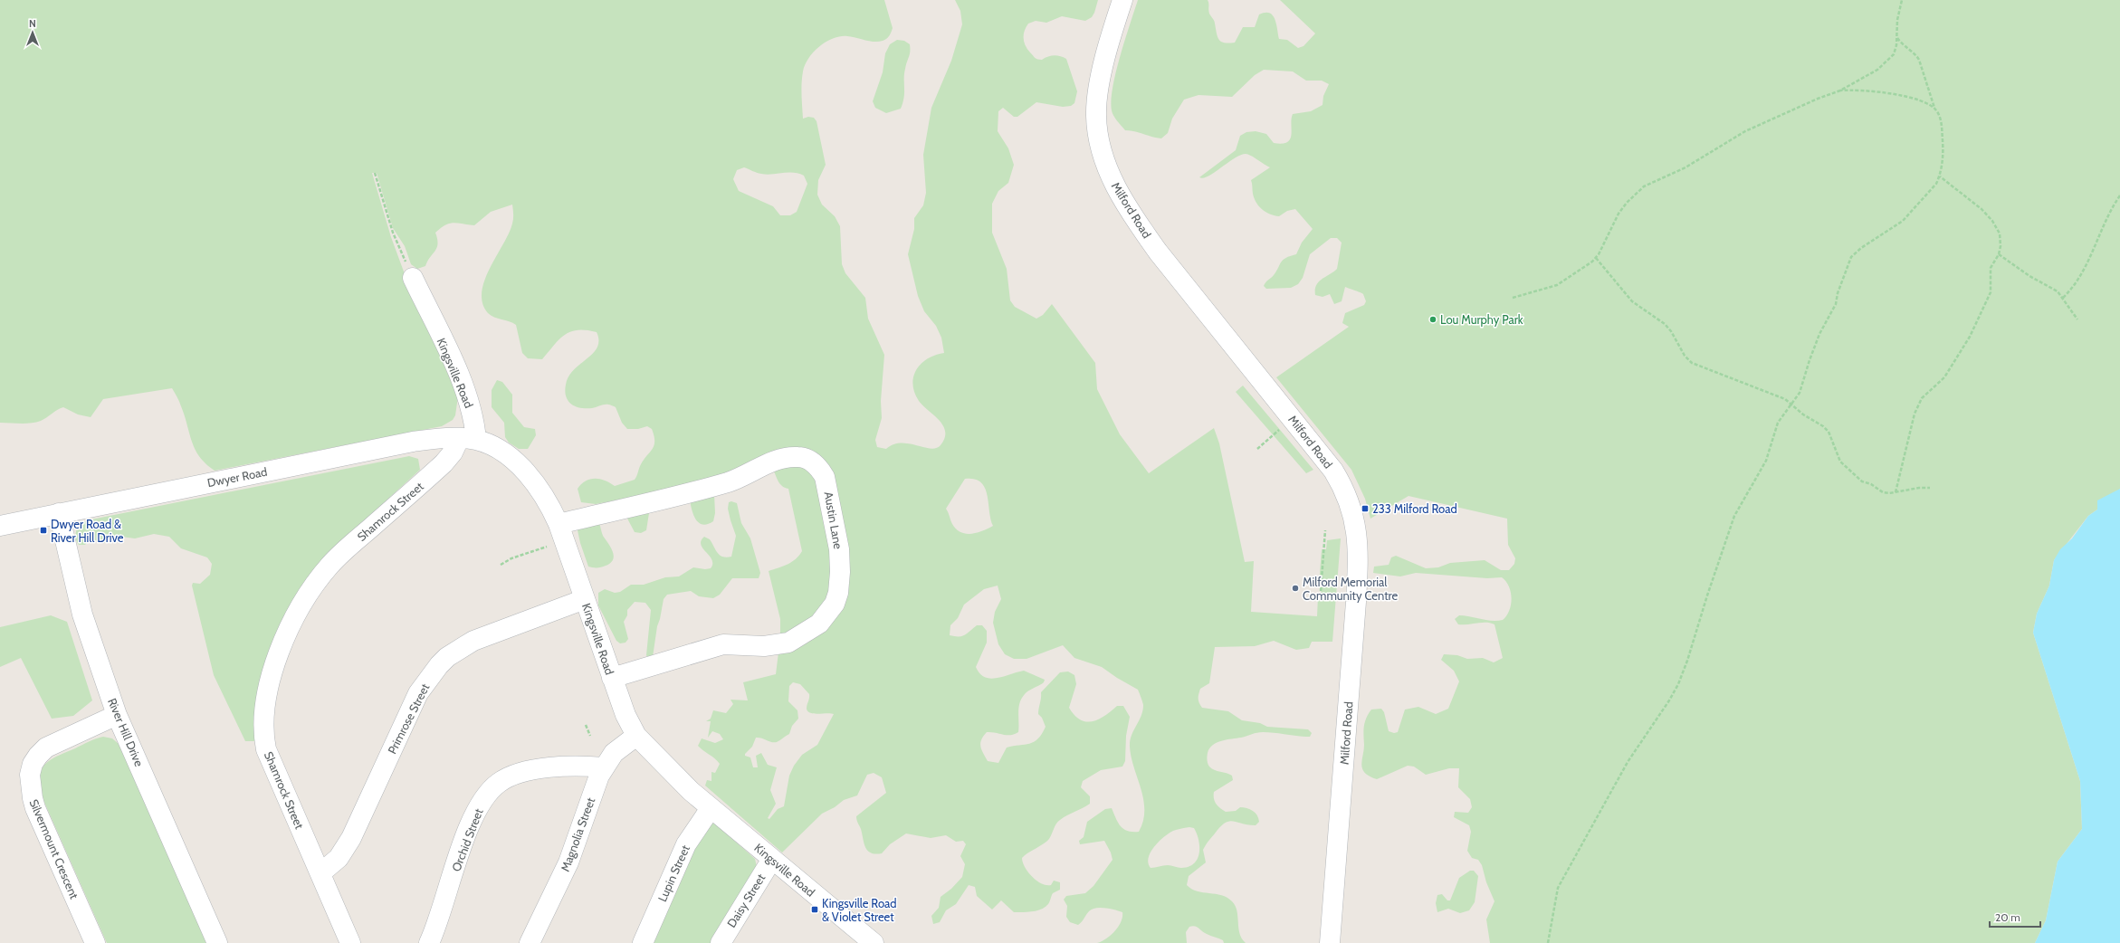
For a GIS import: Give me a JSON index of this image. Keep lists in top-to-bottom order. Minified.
{"streets":{"street":["Milford Road","Kingsville Road","Dwyer Road","Shamrock Street","Austin Lane","Primrose Street","River Hill Drive","Magnolia Street","Orchid Street","Silvermount Crescent","Lupin Street","Daisy Street"]},"crossings":[["Kingsville Road","Dwyer Road"],["Kingsville Road","Shamrock Street"],["Kingsville Road","Austin Lane"],["Kingsville Road","Primrose Street"],["Kingsville Road","Magnolia Street"],["Kingsville Road","Lupin Street"],["Kingsville Road","Daisy Street"],["Dwyer Road","Shamrock Street"],["Dwyer Road","River Hill Drive"],["Shamrock Street","Primrose Street"],["River Hill Drive","Silvermount Crescent"],["Magnolia Street","Orchid Street"]],"places":{"other":["Lou Murphy Park","Milford Memorial Community Centre"],"transit":["233 Milford Road","Dwyer Road & River Hill Drive","Kingsville Road & Violet Street"]},"scale_bar":"20 m","north":"top"}
